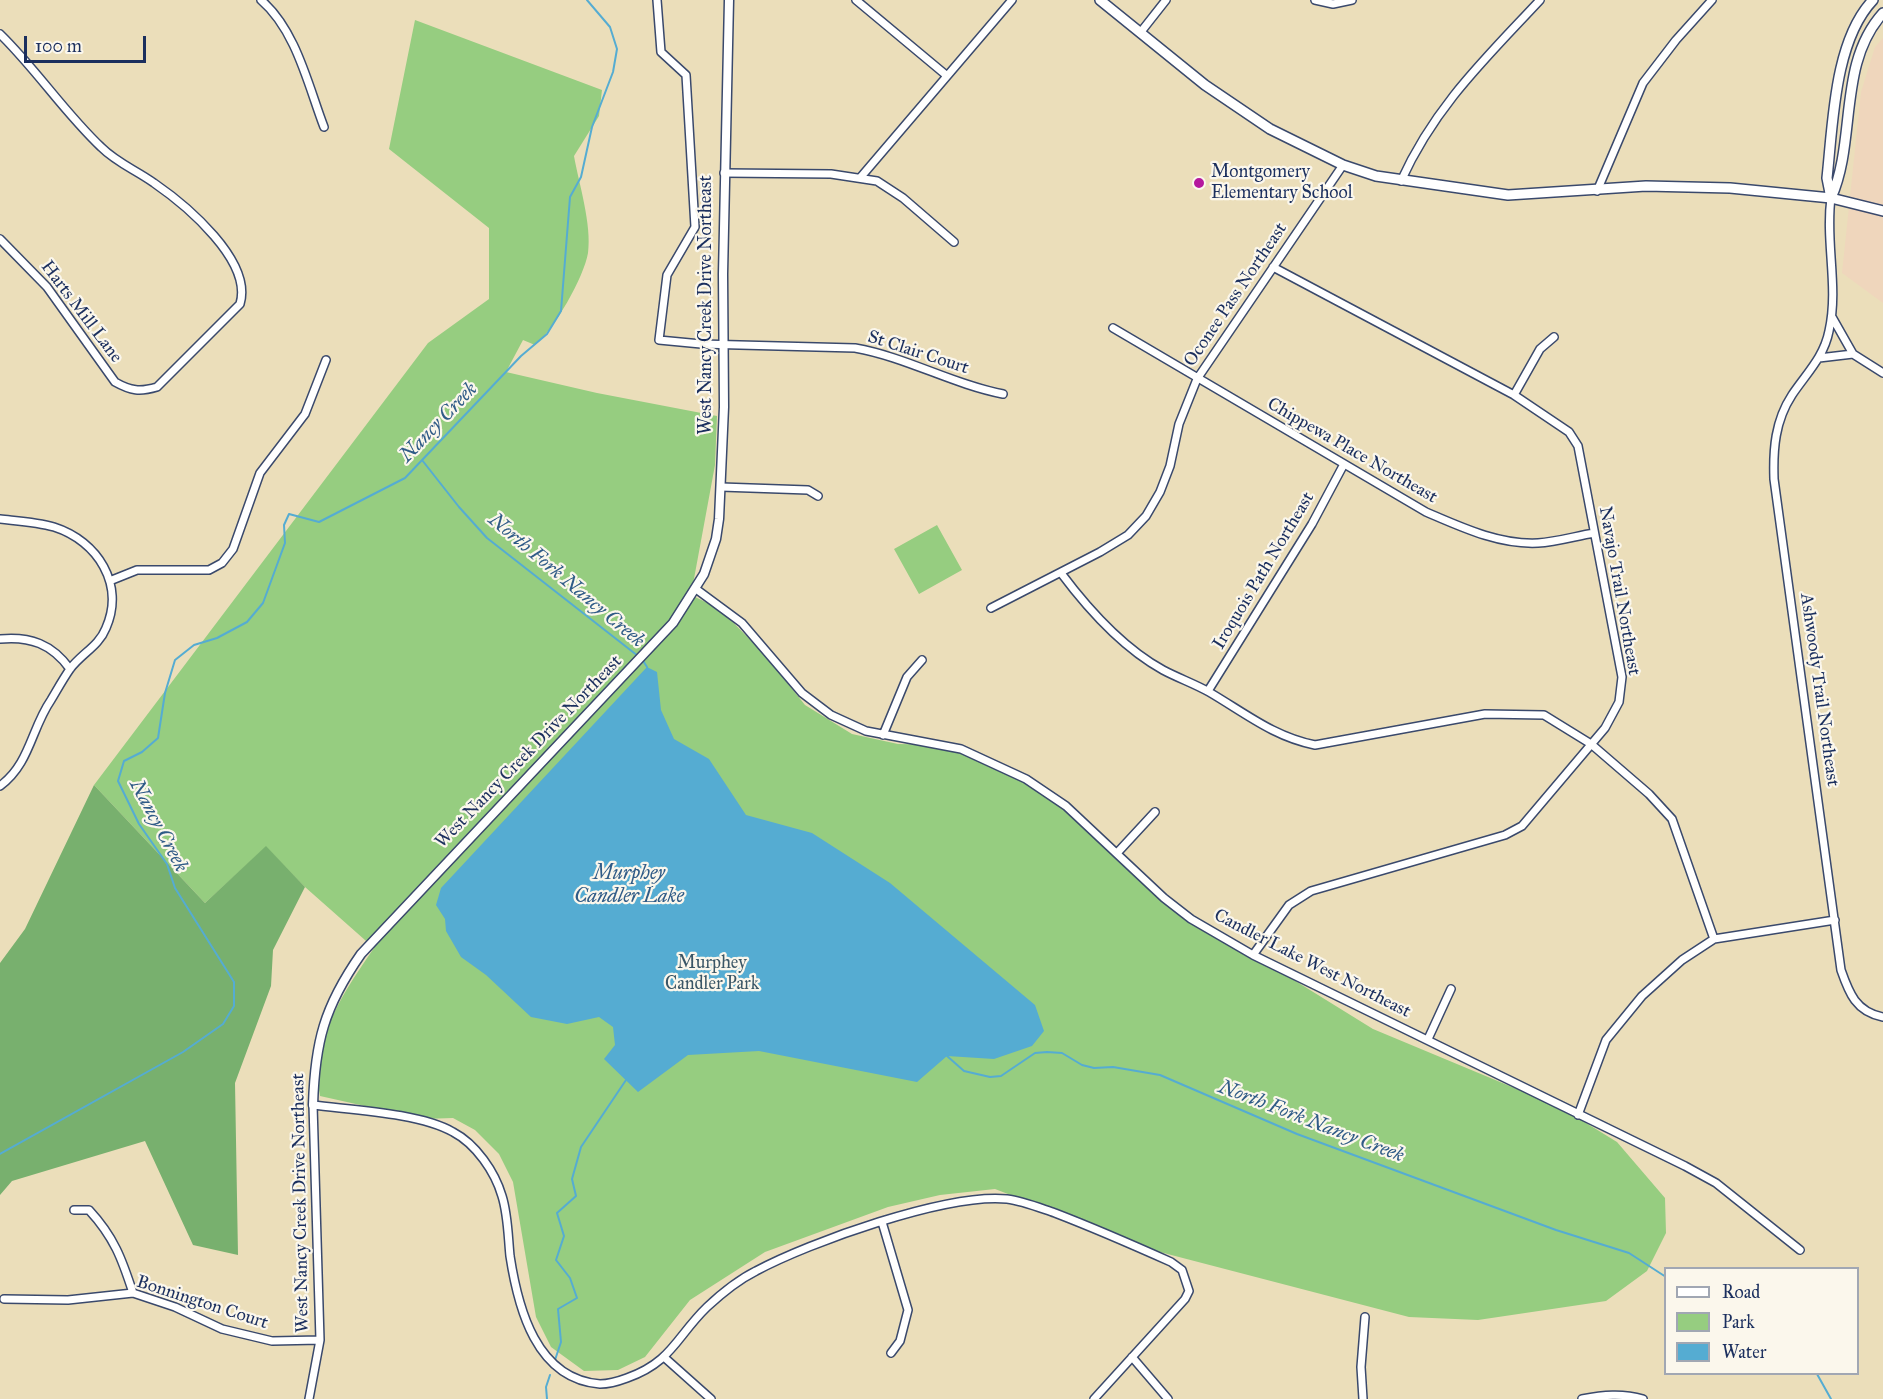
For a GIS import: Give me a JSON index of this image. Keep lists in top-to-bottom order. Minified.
{"streets":{"street":["Oconee Pass Northeast","West Nancy Creek Drive Northeast","Harts Mill Lane","St Clair Court","Chippewa Place Northeast","Iroquois Path Northeast","Navajo Trail Northeast","Ashwoody Trail Northeast","Candler Lake West Northeast","Bonnington Court"]},"crossings":[["Oconee Pass Northeast","Chippewa Place Northeast"],["Oconee Pass Northeast","Navajo Trail Northeast"],["West Nancy Creek Drive Northeast","St Clair Court"],["West Nancy Creek Drive Northeast","Candler Lake West Northeast"],["West Nancy Creek Drive Northeast","Bonnington Court"],["Chippewa Place Northeast","Iroquois Path Northeast"],["Chippewa Place Northeast","Navajo Trail Northeast"],["Navajo Trail Northeast","Candler Lake West Northeast"]],"water":["Nancy Creek","North Fork Nancy Creek","Murphey Candler Lake"],"parks":["Murphey Candler Park"],"places":["Montgomery Elementary School"],"legend":["Road","Park","Water"],"scale_bar":"100 m"}
